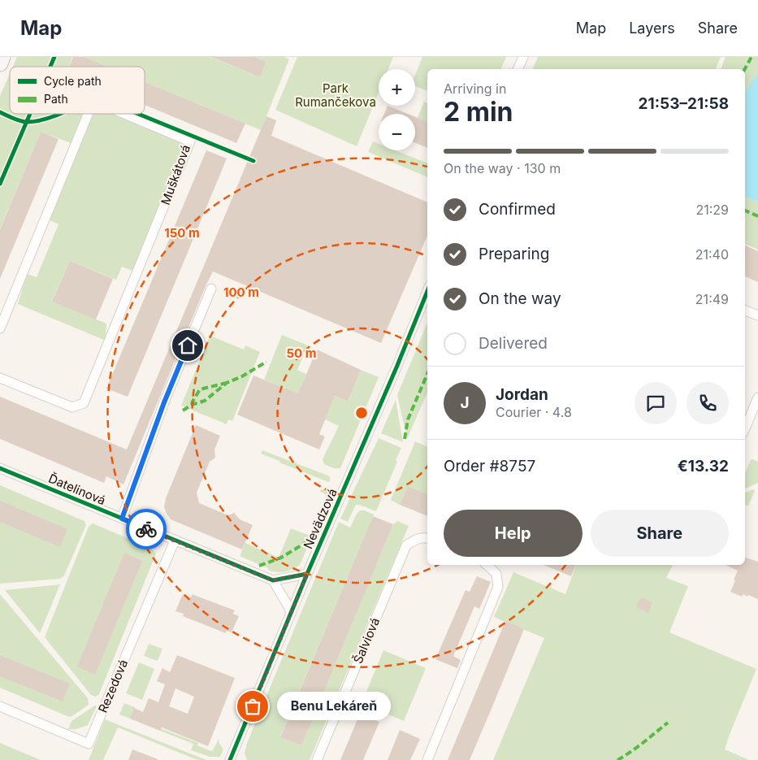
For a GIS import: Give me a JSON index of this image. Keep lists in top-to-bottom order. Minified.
{"streets":{"street":["Muškátová","Ďatelinová","Nevädzová","Šalviová","Rezedová"]},"crossings":[["Ďatelinová","Rezedová"]],"parks":["Park Rumančekova"],"places":["Benu Lekáreň"],"legend":["Cycle path","Path"],"page":{"header":"Map","nav":["Map","Layers","Share"],"map_buttons":["+","−"],"heading":["2 min","Arriving in","21:53–21:58"],"panel":["Jordan","Courier · 4.8","Order #8757","€13.32"],"bar":"On the way · 130 m","list":[["Confirmed","21:29"],["Preparing","21:40"],["On the way","21:49"],"Delivered"],"round":"J","buttons":["Help","Share"],"bubble":"Benu Lekáreň"},"rings":["150 m","100 m","50 m"]}
